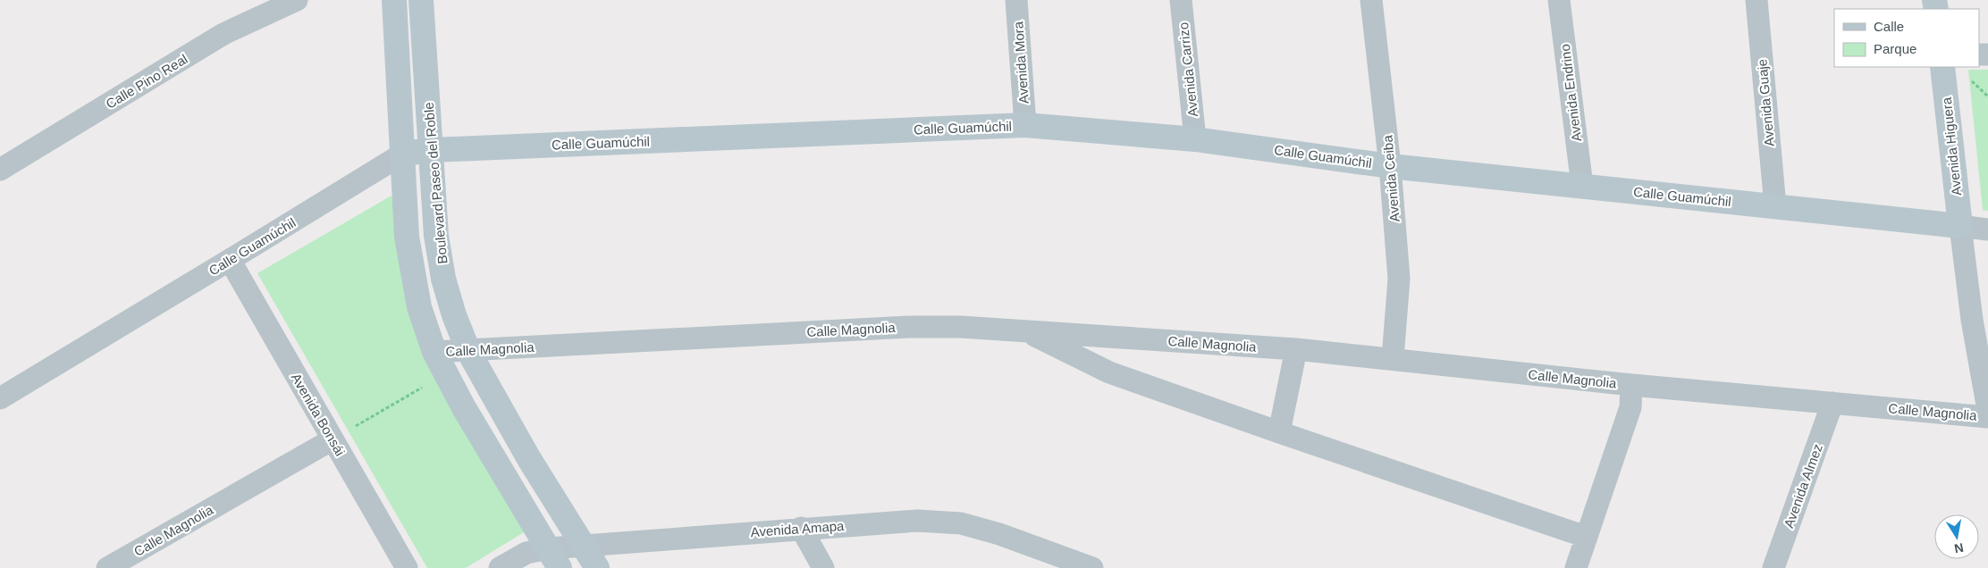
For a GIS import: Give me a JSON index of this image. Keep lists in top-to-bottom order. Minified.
{"streets":{"street":["Avenida Mora","Avenida Carrizo","Calle Pino Real","Avenida Endrino","Avenida Guaje","Calle Guamúchil","Avenida Higuera","Avenida Ceiba","Boulevard Paseo del Roble","Calle Magnolia","Avenida Bonsái","Avenida Almez","Avenida Amapa"]},"crossings":[["Avenida Mora","Calle Guamúchil"],["Avenida Carrizo","Calle Guamúchil"],["Avenida Endrino","Calle Guamúchil"],["Avenida Guaje","Calle Guamúchil"],["Calle Guamúchil","Avenida Higuera"],["Calle Guamúchil","Avenida Ceiba"],["Calle Guamúchil","Boulevard Paseo del Roble"],["Calle Guamúchil","Avenida Bonsái"],["Avenida Ceiba","Calle Magnolia"],["Boulevard Paseo del Roble","Calle Magnolia"],["Boulevard Paseo del Roble","Avenida Amapa"],["Calle Magnolia","Avenida Bonsái"],["Calle Magnolia","Avenida Almez"]],"legend":["Calle","Parque"],"north":"bottom"}
